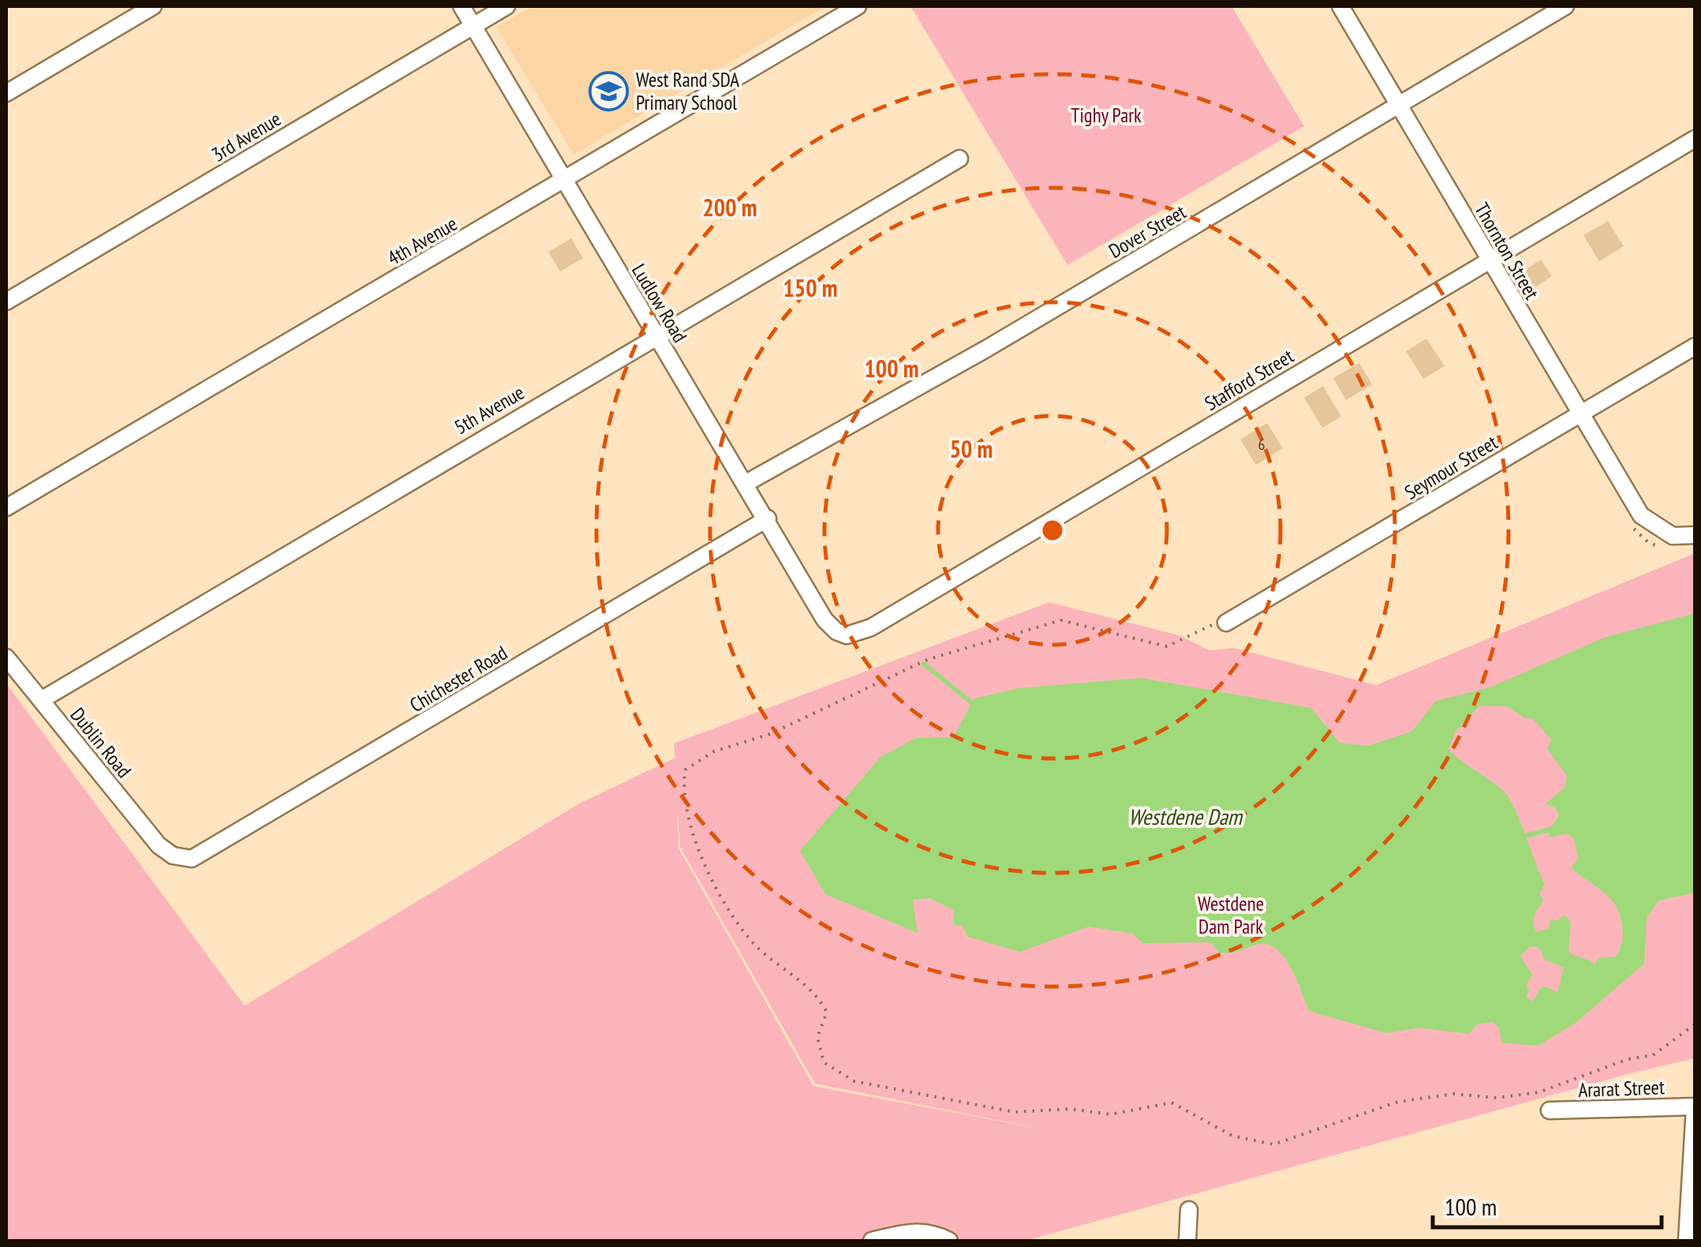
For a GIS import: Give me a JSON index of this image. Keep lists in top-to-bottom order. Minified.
{"streets":{"street":["3rd Avenue","Dover Street","4th Avenue","Thornton Street","Ludlow Road","Stafford Street","5th Avenue","Seymour Street","Chichester Road","Dublin Road","Ararat Street"]},"crossings":[["3rd Avenue","Ludlow Road"],["Dover Street","Thornton Street"],["Dover Street","Ludlow Road"],["4th Avenue","Ludlow Road"],["Thornton Street","Stafford Street"],["Thornton Street","Seymour Street"],["Ludlow Road","Stafford Street"],["Ludlow Road","5th Avenue"],["Ludlow Road","Chichester Road"],["5th Avenue","Dublin Road"],["Chichester Road","Dublin Road"]],"water":["Westdene Dam"],"parks":["Tighy Park","Westdene Dam Park"],"places":{"school or university":["West Rand SDA Primary School"]},"house_numbers":["6"],"scale_bar":"100 m","rings":["200 m","150 m","100 m","50 m"]}
